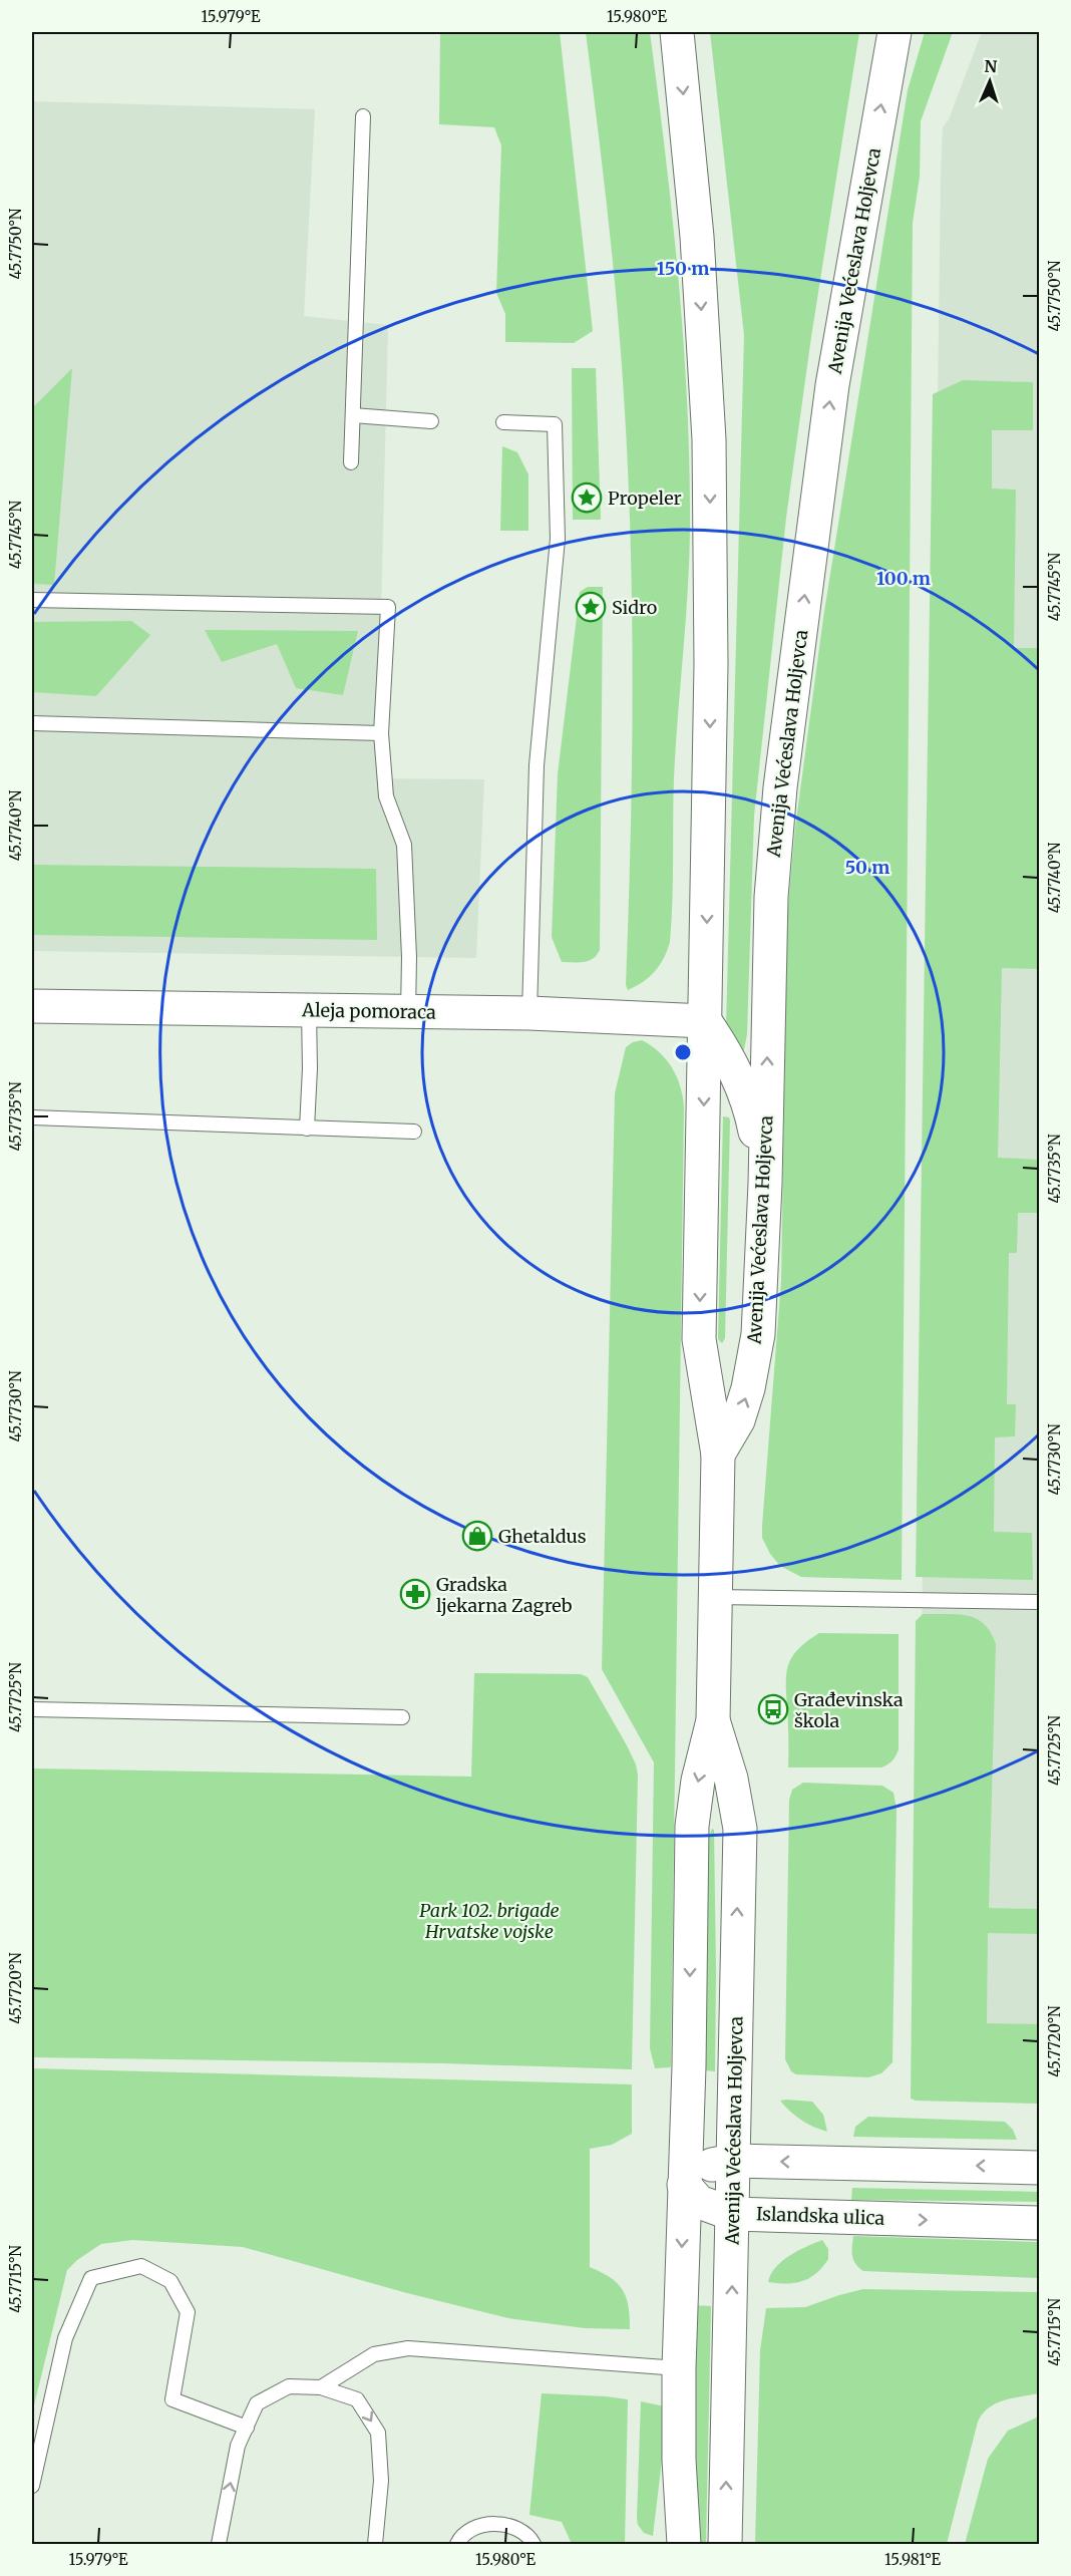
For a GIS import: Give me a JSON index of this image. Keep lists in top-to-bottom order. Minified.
{"streets":{"street":["Avenija Većeslava Holjevca","Aleja pomoraca","Islandska ulica"]},"crossings":[["Avenija Većeslava Holjevca","Aleja pomoraca"],["Avenija Većeslava Holjevca","Islandska ulica"]],"parks":["Park 102. brigade Hrvatske vojske"],"places":{"place":["Propeler","Sidro"],"shop":["Ghetaldus"],"pharmacy":["Gradska ljekarna Zagreb"],"bus stop":["Građevinska škola"]},"north":"top","coordinates":["15.979°E","15.980°E","45.7750°N","45.7745°N","45.7740°N","45.7735°N","45.7730°N","45.7725°N","45.7720°N","45.7715°N","15.981°E"],"rings":["150 m","100 m","50 m"]}
